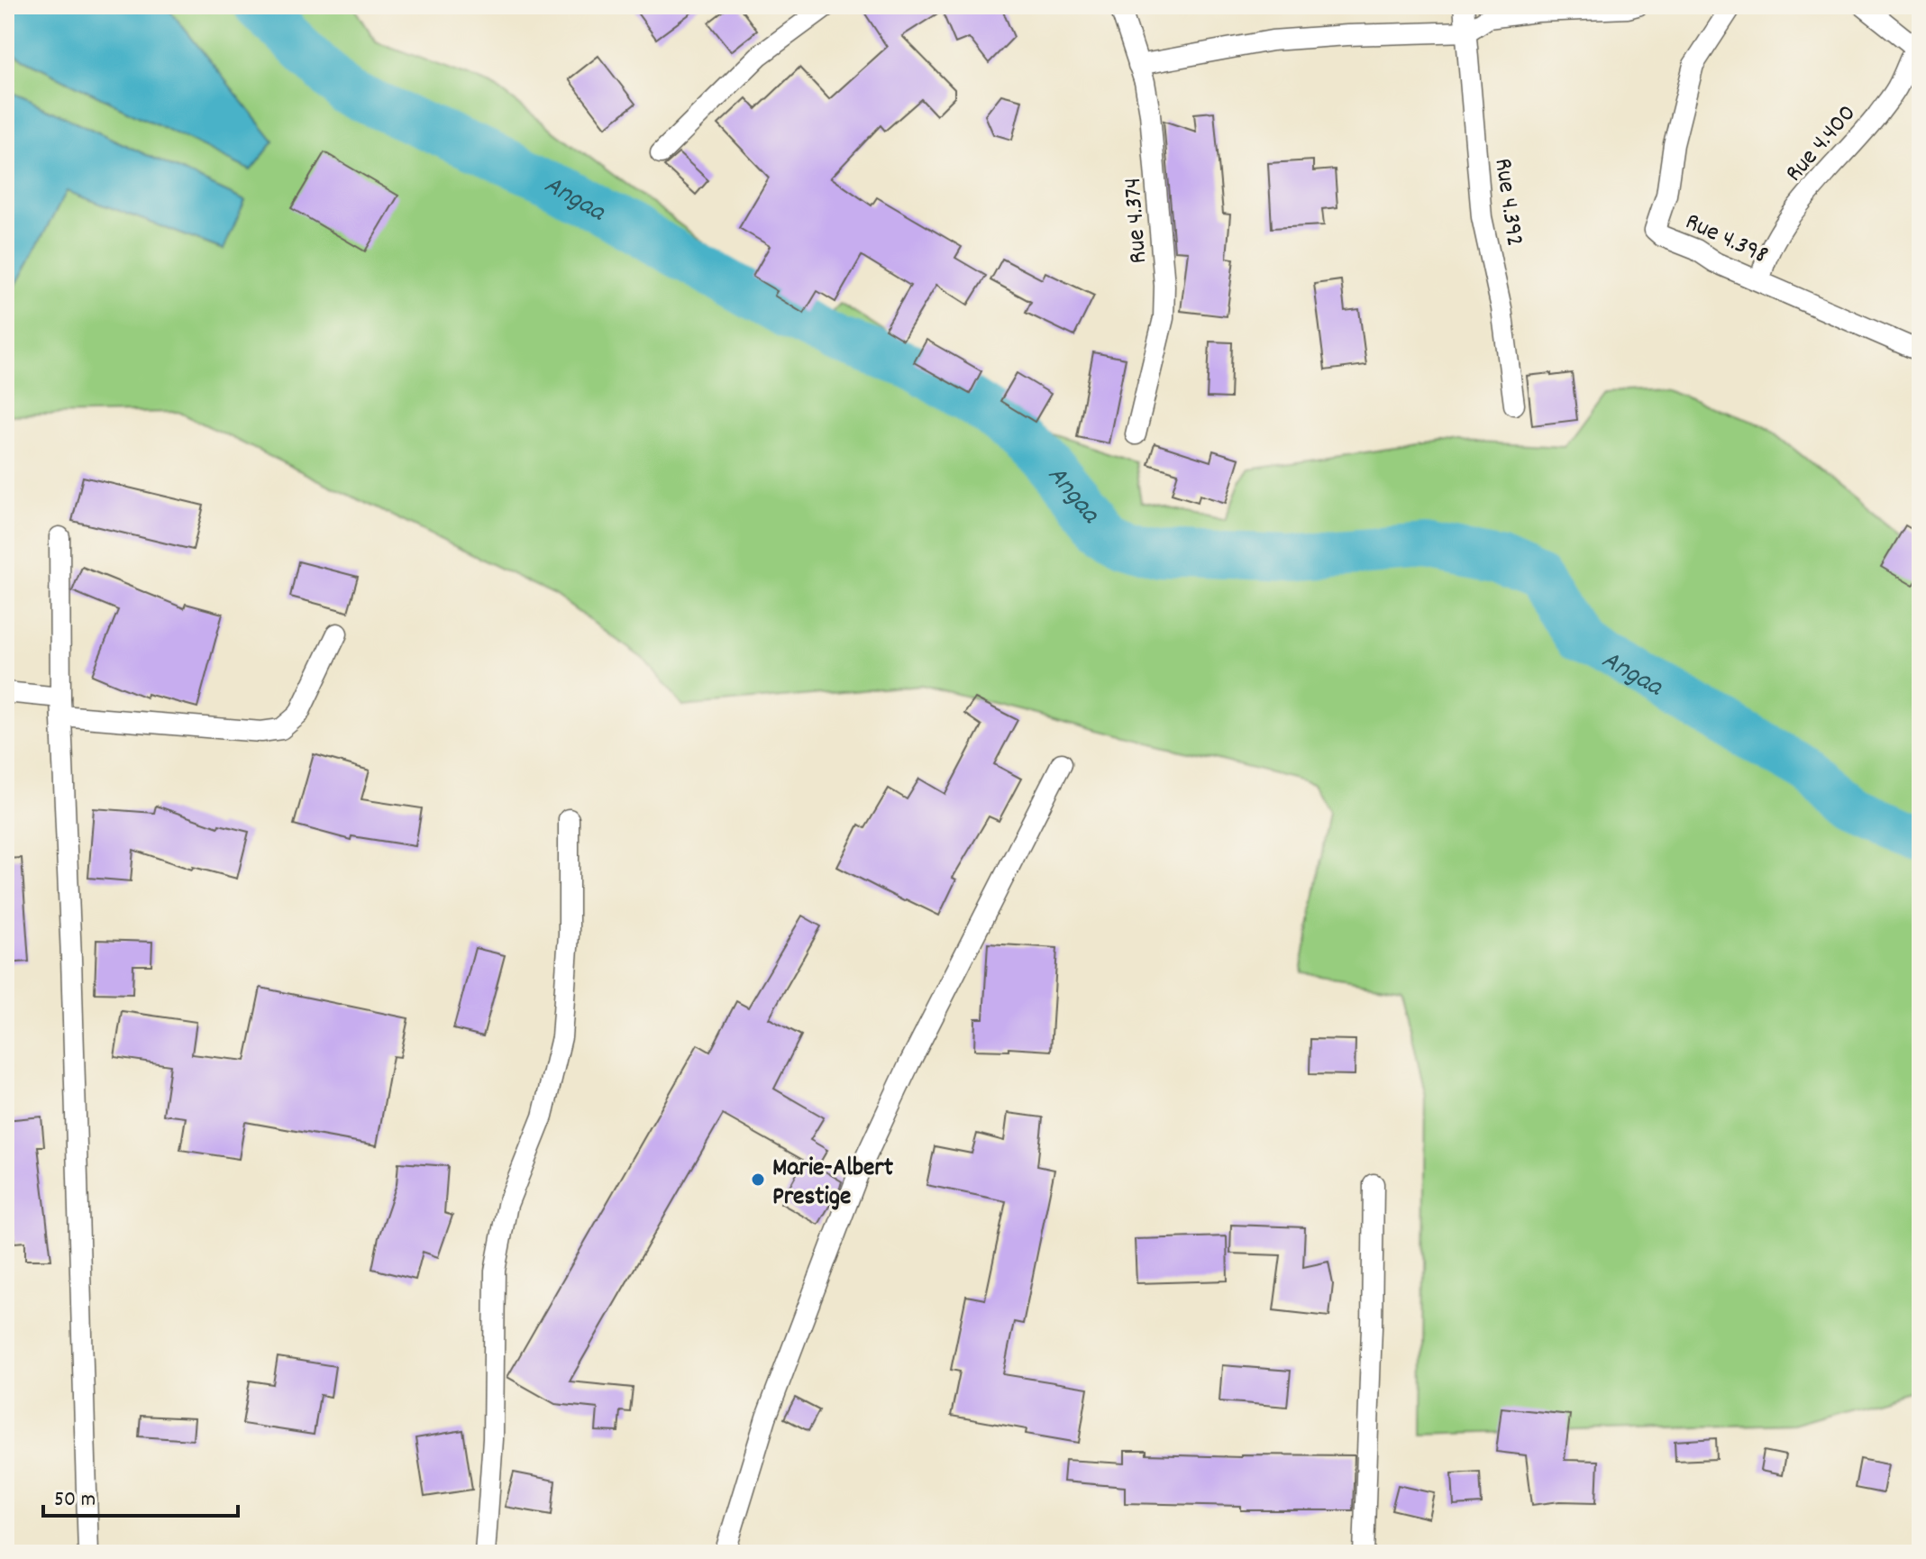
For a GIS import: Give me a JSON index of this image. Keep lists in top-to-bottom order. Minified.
{"streets":{"street":["Rue 4.400","Rue 4.392","Rue 4.374","Rue 4.398"]},"crossings":[["Rue 4.400","Rue 4.398"]],"water":["Angaa"],"places":["Marie-Albert Prestige"],"scale_bar":"50 m"}
